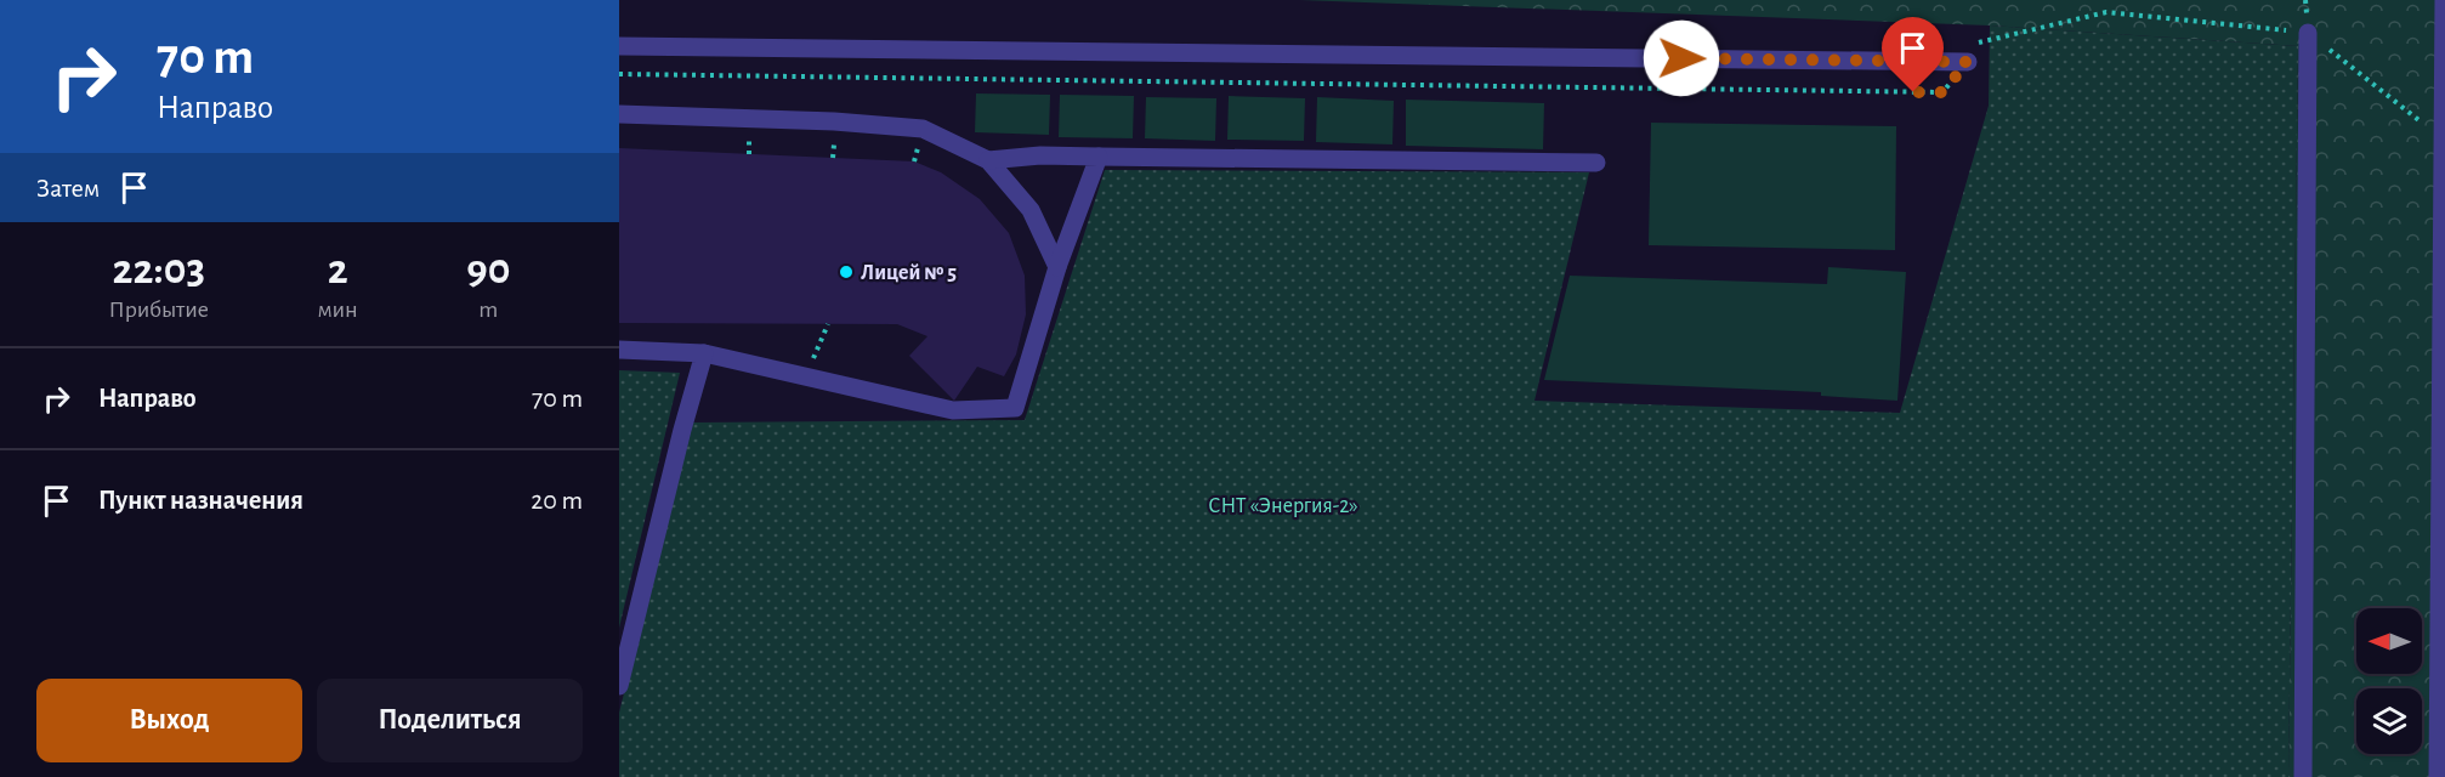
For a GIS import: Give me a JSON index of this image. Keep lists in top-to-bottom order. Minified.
{"parks":["СНТ «Энергия-2»"],"places":["Лицей № 5"],"north":"left","page":{"turn":["70 m","Направо"],"then":"Затем","eta":["22:03","Прибытие","2","мин","90","m"],"list":[{"name":"Направо","value":"70 m"},{"name":"Пункт назначения","value":"20 m"}],"buttons":["Выход","Поделиться"]}}
